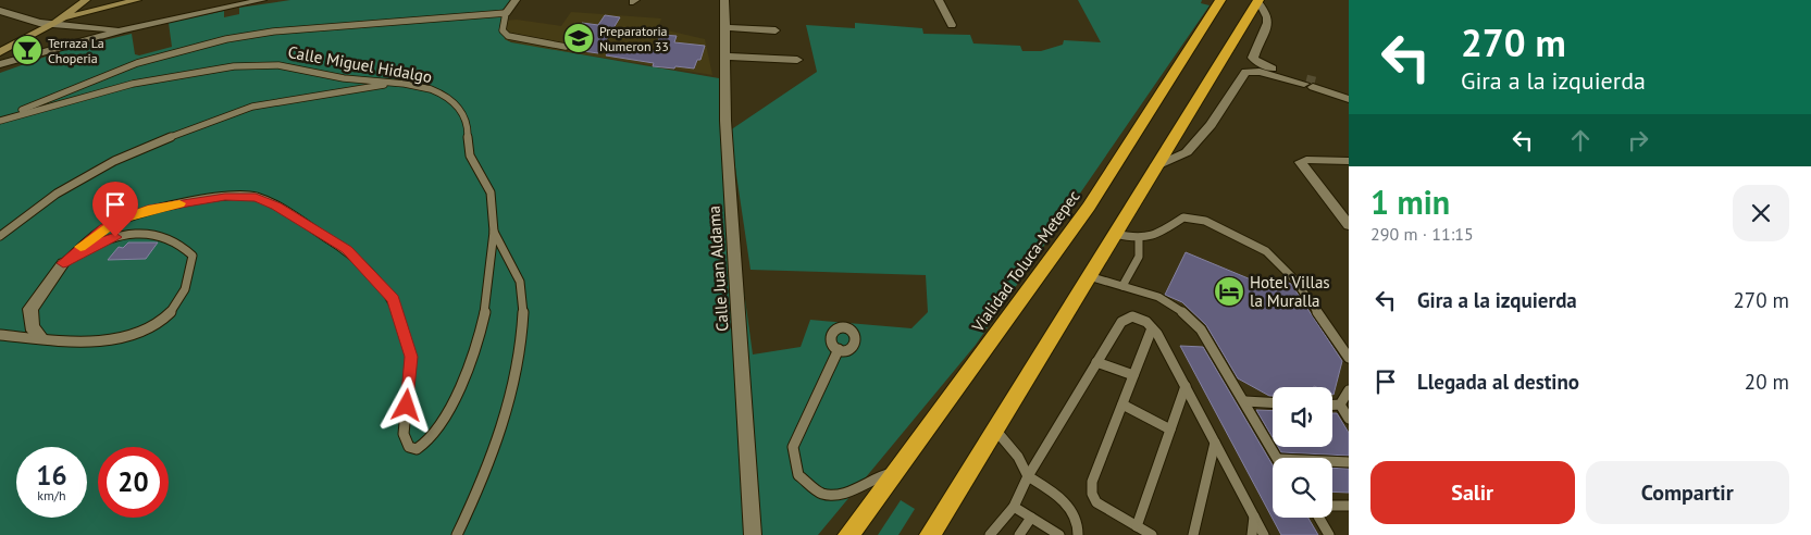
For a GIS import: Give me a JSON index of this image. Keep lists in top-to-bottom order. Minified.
{"streets":{"highway":["Vialidad Toluca-Metepec"],"street":["Calle Juan Aldama"],"lane":["Calle Miguel Hidalgo"]},"places":{"school or university":["Preparatoria Numeron 33"],"bar":["Terraza La Choperia"],"hotel":["Hotel Villas la Muralla"]},"page":{"turn":["270 m","Gira a la izquierda"],"heading":["1 min","290 m · 11:15"],"list":[{"name":"Gira a la izquierda","value":"270 m"},{"name":"Llegada al destino","value":"20 m"}],"speed":"16 km/h","limit":"20","buttons":["Salir","Compartir"]}}
